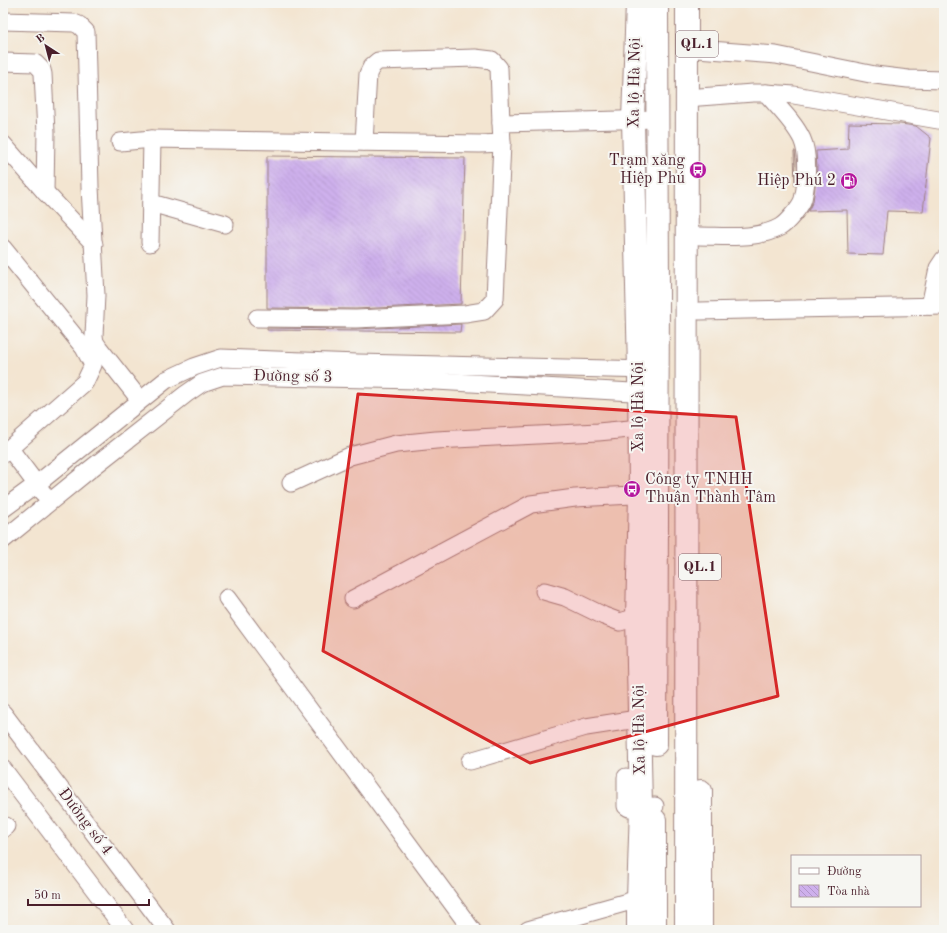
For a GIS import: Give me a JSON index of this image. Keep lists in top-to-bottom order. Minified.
{"streets":{"highway":["QL.1","Xa lộ Hà Nội"],"street":["Đường số 3","Đường số 4"]},"crossings":[["Xa lộ Hà Nội","Đường số 3"]],"places":{"bus stop":["Trạm xăng Hiệp Phú","Công ty TNHH Thuận Thành Tâm"],"fuel station":["Hiệp Phú 2"]},"legend":["Đường","Tòa nhà"],"scale_bar":"50 m","north":"top left"}
